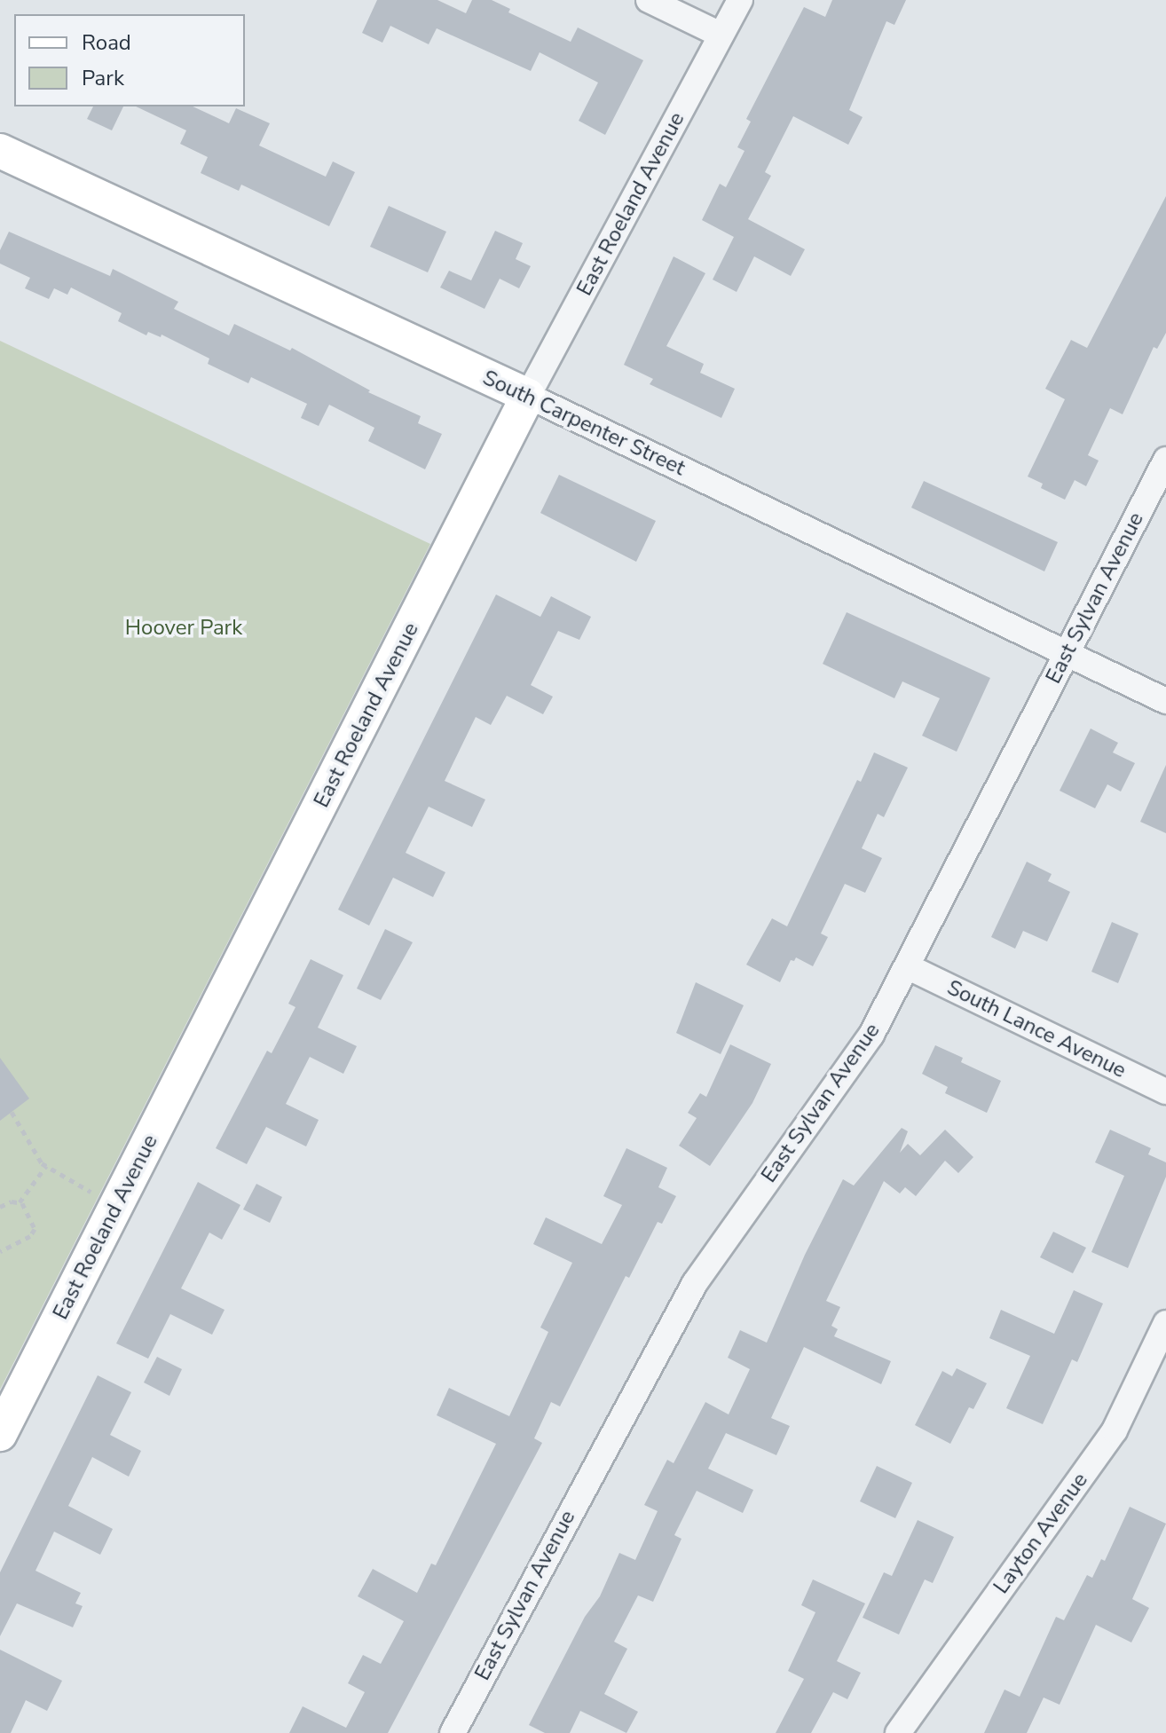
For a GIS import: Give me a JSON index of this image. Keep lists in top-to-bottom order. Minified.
{"streets":{"street":["East Roeland Avenue","South Carpenter Street","East Sylvan Avenue","South Lance Avenue","Layton Avenue"]},"crossings":[["East Roeland Avenue","South Carpenter Street"],["South Carpenter Street","East Sylvan Avenue"],["East Sylvan Avenue","South Lance Avenue"]],"parks":["Hoover Park"],"legend":["Road","Park"]}
